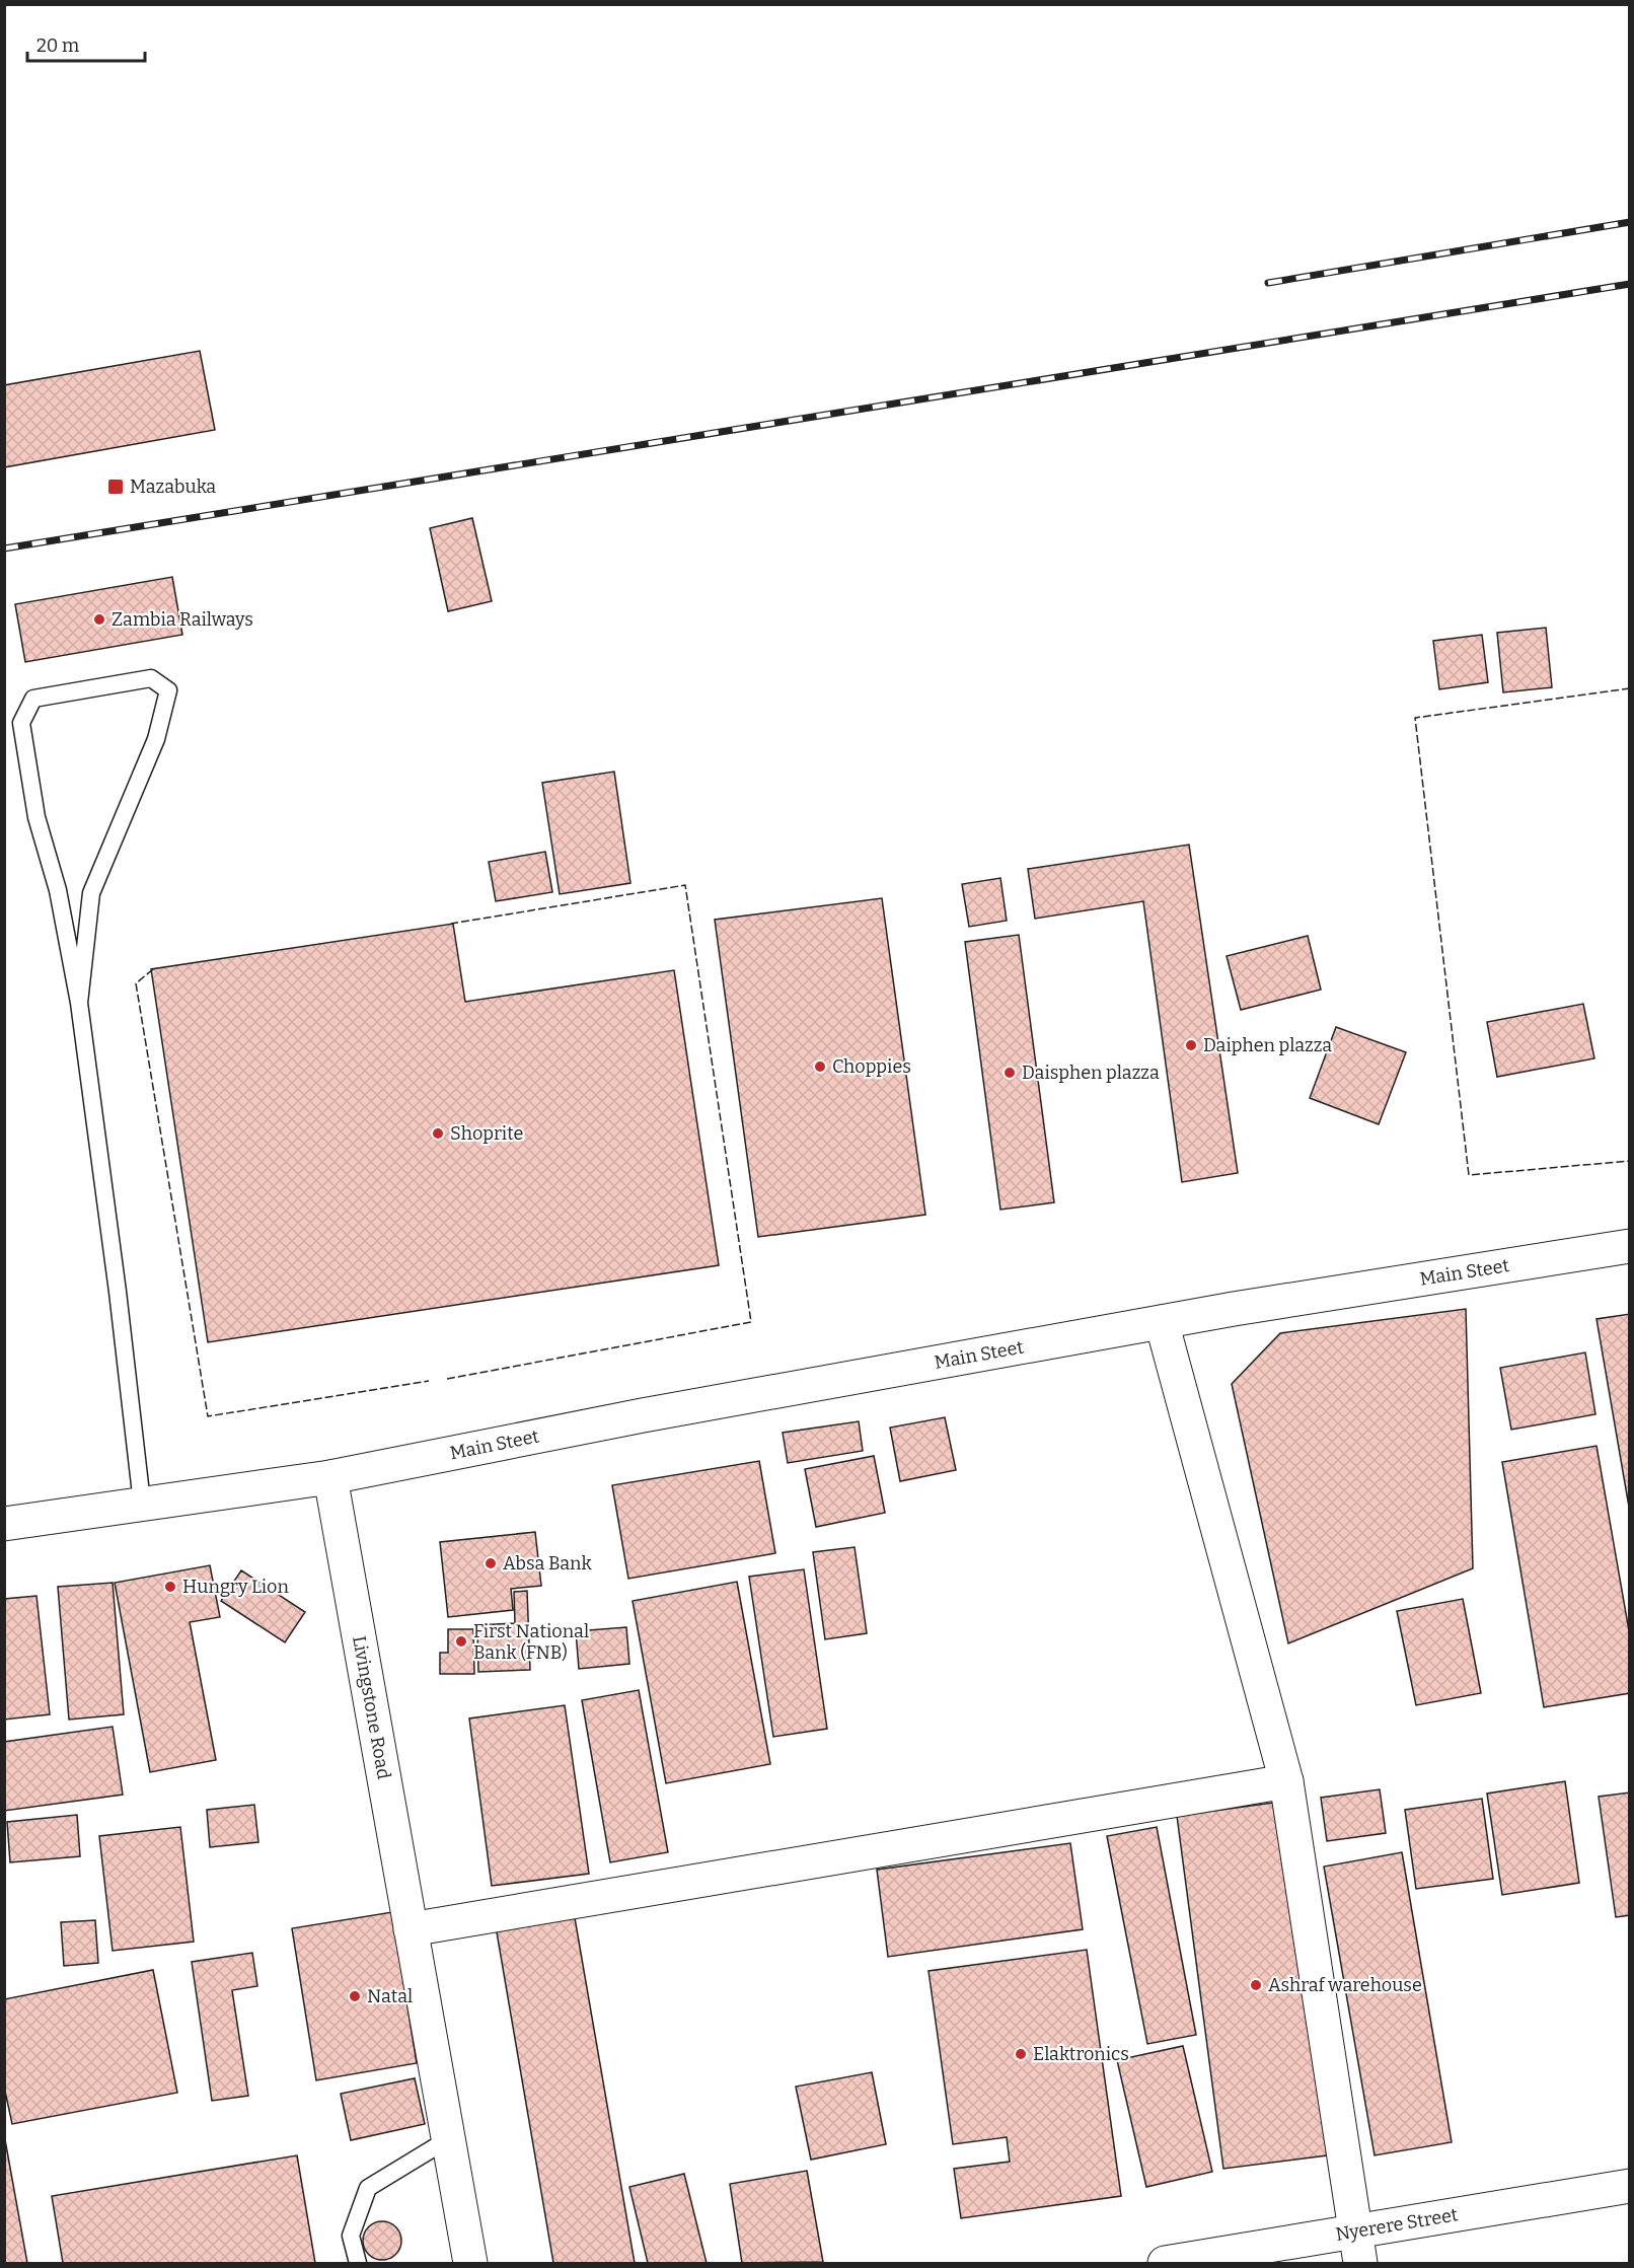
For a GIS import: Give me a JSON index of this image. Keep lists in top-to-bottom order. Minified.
{"streets":{"main road":["Main Steet","Livingstone Road","Nyerere Street"]},"crossings":[["Main Steet","Livingstone Road"]],"places":{"transit":["Mazabuka"],"other":["Zambia Railways","Daiphen plazza","Choppies","Daisphen plazza","Shoprite","Absa Bank","Hungry Lion","First National Bank (FNB)","Ashraf warehouse","Natal","Elaktronics"]},"scale_bar":"20 m"}
